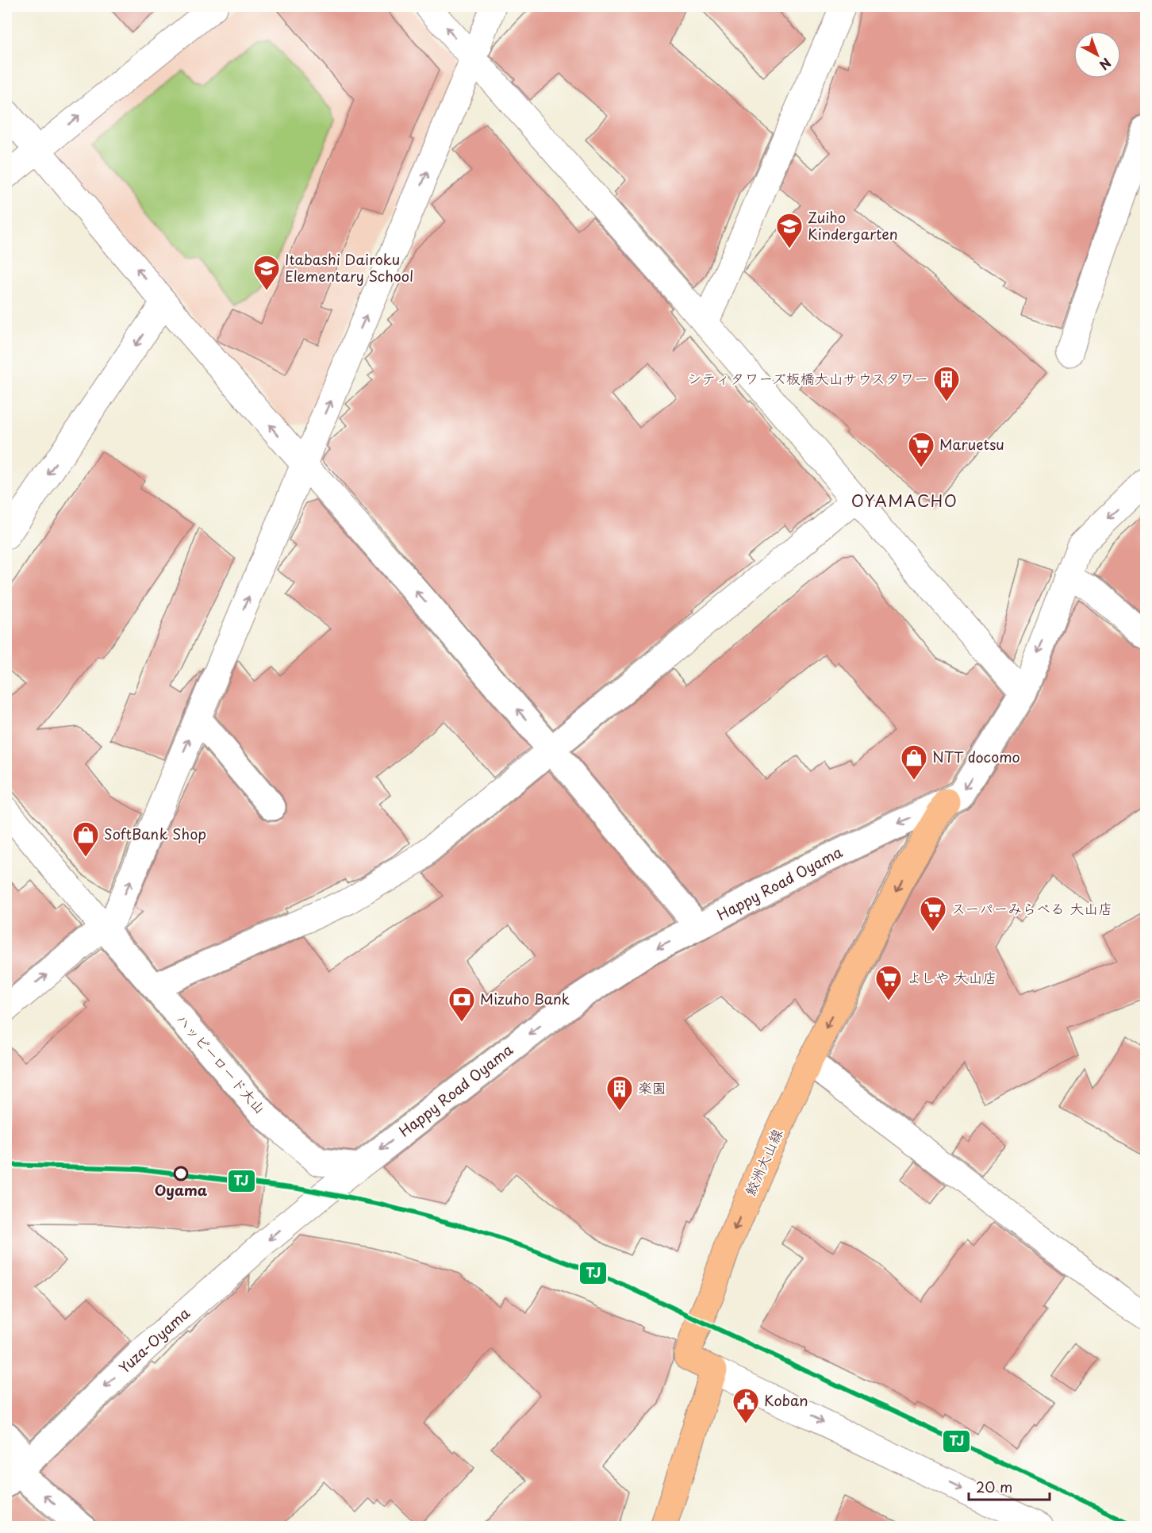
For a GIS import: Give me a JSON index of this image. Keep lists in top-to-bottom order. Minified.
{"streets":{"main road":["鮫洲大山線"],"street":["Happy Road Oyama","ハッピーロード大山","Yuza-Oyama"]},"crossings":[["Happy Road Oyama","ハッピーロード大山"],["Happy Road Oyama","鮫洲大山線"],["Happy Road Oyama","Yuza-Oyama"]],"one_way":["鮫洲大山線","Yuza-Oyama"],"districts":["OYAMACHO"],"places":{"school or university":["Zuiho Kindergarten","Itabashi Dairoku Elementary School"],"building":["シティタワーズ板橋大山サウスタワー","楽園"],"supermarket":["Maruetsu","スーパーみらべる 大山店","よしや 大山店"],"shop":["NTT docomo","SoftBank Shop"],"bank":["Mizuho Bank"],"other":["Oyama"],"public building":["Koban"]},"lines":["transit line TJ"],"scale_bar":"20 m","north":"bottom right"}
